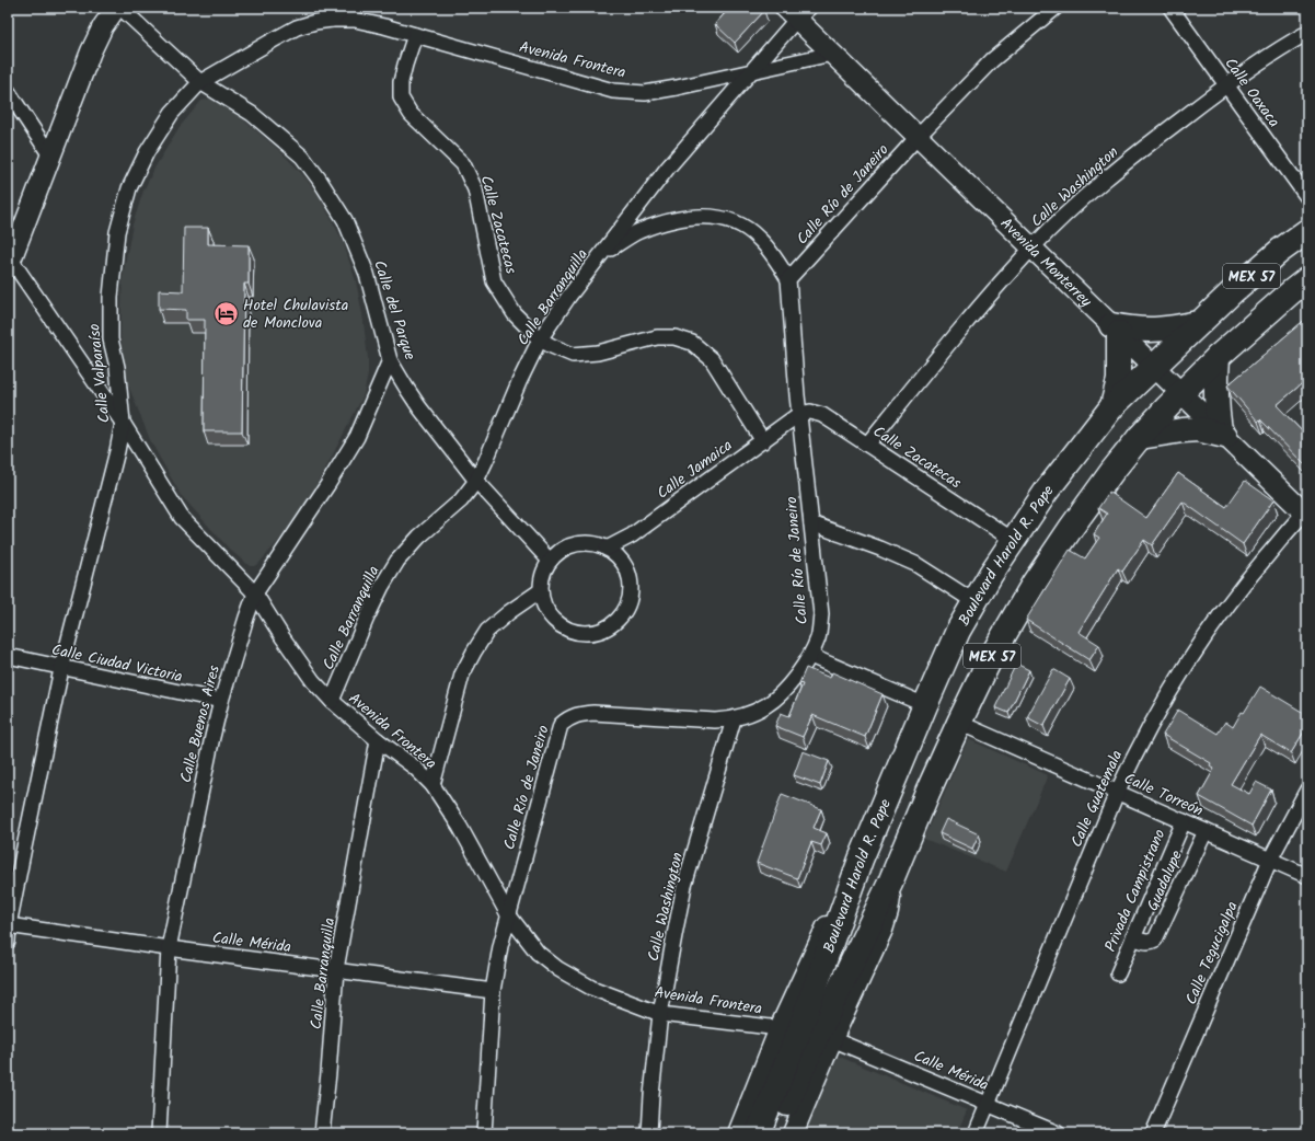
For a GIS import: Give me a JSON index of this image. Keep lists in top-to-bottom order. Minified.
{"streets":{"highway":["MEX 57","Boulevard Harold R. Pape"],"street":["Avenida Frontera","Calle Oaxaca","Calle Washington","Calle Río de Janeiro","Calle Zacatecas","Avenida Monterrey","Calle Barranquilla","Calle del Parque","Calle Valparaíso","Calle Jamaica","Calle Ciudad Victoria","Calle Buenos Aires","Calle Torreón","Calle Guatemala","Guadalupe","Privada Campistrano","Calle Mérida","Calle Tegucigalpa"]},"crossings":[["Avenida Frontera","Calle Washington"],["Avenida Frontera","Calle Río de Janeiro"],["Avenida Frontera","Calle Zacatecas"],["Avenida Frontera","Avenida Monterrey"],["Avenida Frontera","Calle Barranquilla"],["Avenida Frontera","Calle Valparaíso"],["Avenida Frontera","Calle Buenos Aires"],["Calle Oaxaca","Calle Washington"],["Calle Washington","Calle Río de Janeiro"],["Calle Washington","Calle Zacatecas"],["Calle Washington","Avenida Monterrey"],["Calle Río de Janeiro","Calle Zacatecas"],["Calle Río de Janeiro","Avenida Monterrey"],["Calle Río de Janeiro","Calle Jamaica"],["Calle Río de Janeiro","Calle Mérida"],["Calle Zacatecas","Calle Barranquilla"],["Calle Zacatecas","Calle Jamaica"],["Calle Zacatecas","Boulevard Harold R. Pape"],["Avenida Monterrey","Calle Barranquilla"],["Avenida Monterrey","Boulevard Harold R. Pape"],["Avenida Monterrey","Calle Guatemala"],["Calle Barranquilla","Calle del Parque"],["Calle Barranquilla","Calle Mérida"],["Calle del Parque","Calle Valparaíso"],["Calle del Parque","Calle Jamaica"],["Calle del Parque","Calle Buenos Aires"],["Calle Valparaíso","Calle Ciudad Victoria"],["Calle Valparaíso","Calle Mérida"],["Boulevard Harold R. Pape","Calle Torreón"],["Calle Ciudad Victoria","Calle Buenos Aires"],["Calle Buenos Aires","Calle Mérida"],["Calle Torreón","Calle Guatemala"],["Calle Torreón","Guadalupe"],["Calle Torreón","Privada Campistrano"],["Calle Torreón","Calle Tegucigalpa"],["Calle Guatemala","Calle Mérida"],["Guadalupe","Privada Campistrano"]],"places":{"hotel":["Hotel Chulavista de Monclova"]}}
